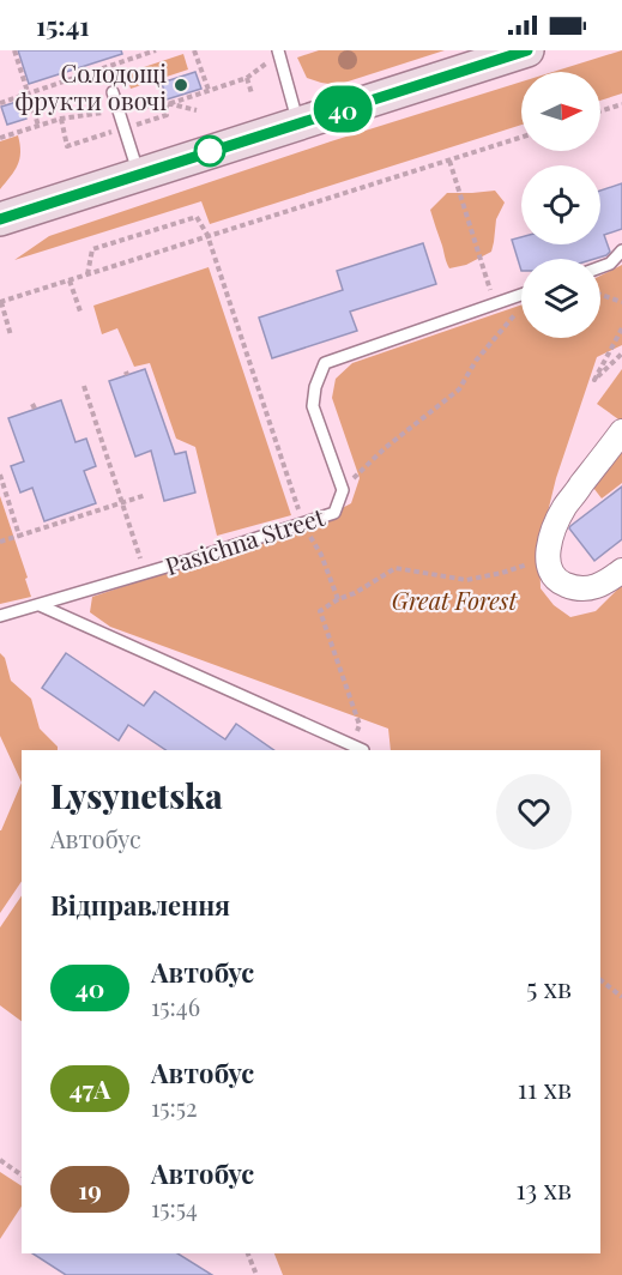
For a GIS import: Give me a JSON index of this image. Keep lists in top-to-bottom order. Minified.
{"streets":{"lane":["Pasichna Street"]},"parks":["Great Forest"],"places":["Солодощі фрукти овочі"],"lines":["bus line 40"],"north":"right","page":{"status":"15:41","on_map":"40","heading":[["Lysynetska","Автобус"],"Відправлення"],"list":[{"mark":"40","name":"Автобус","note":"15:46","value":"5 хв"},{"mark":"47А","name":"Автобус","note":"15:52","value":"11 хв"},{"mark":"19","name":"Автобус","note":"15:54","value":"13 хв"}]}}
